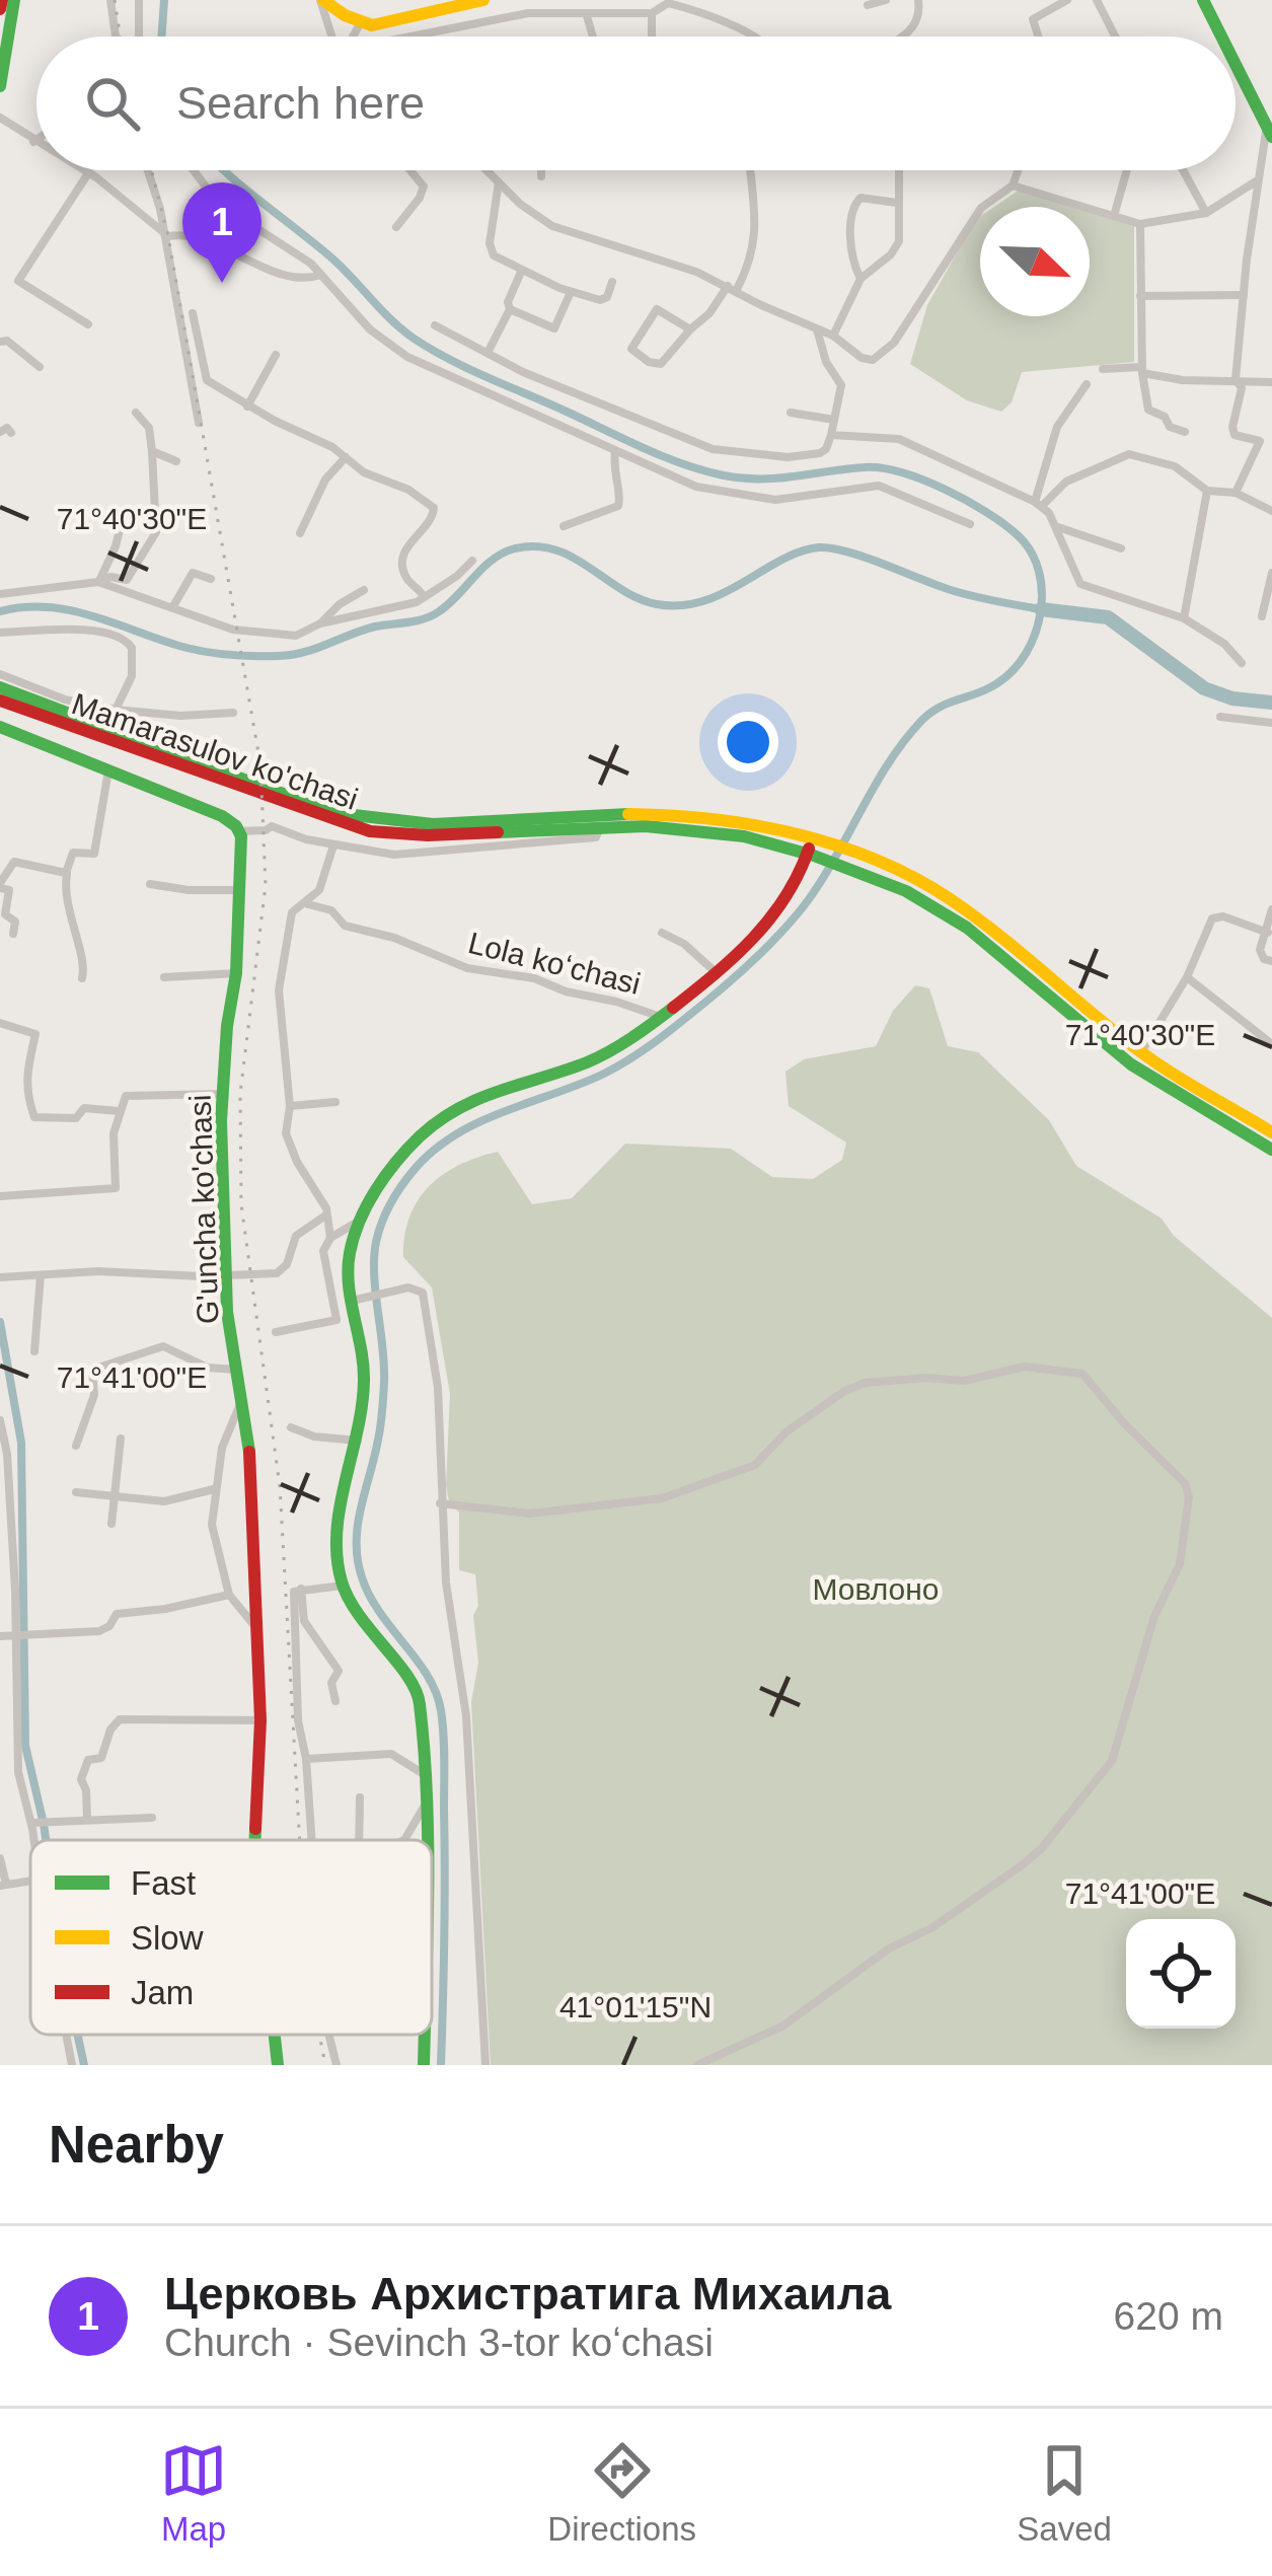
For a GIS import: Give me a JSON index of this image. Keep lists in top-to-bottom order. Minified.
{"streets":{"street":["Mamarasulov ko'chasi","Lola koʻchasi","G'uncha ko'chasi"]},"parks":["Мовлоно"],"legend":["Fast","Slow","Jam"],"north":"bottom right","page":{"search":"Search here","pins":"1","heading":"Nearby","list":[{"mark":"1","name":"Церковь Архистратига Михаила","note":"Church · Sevinch 3-tor koʻchasi","value":"620 m"}],"nav":["Map","Directions","Saved"]},"coordinates":["71°40'30\"E","71°41'00\"E","41°01'15\"N"]}
